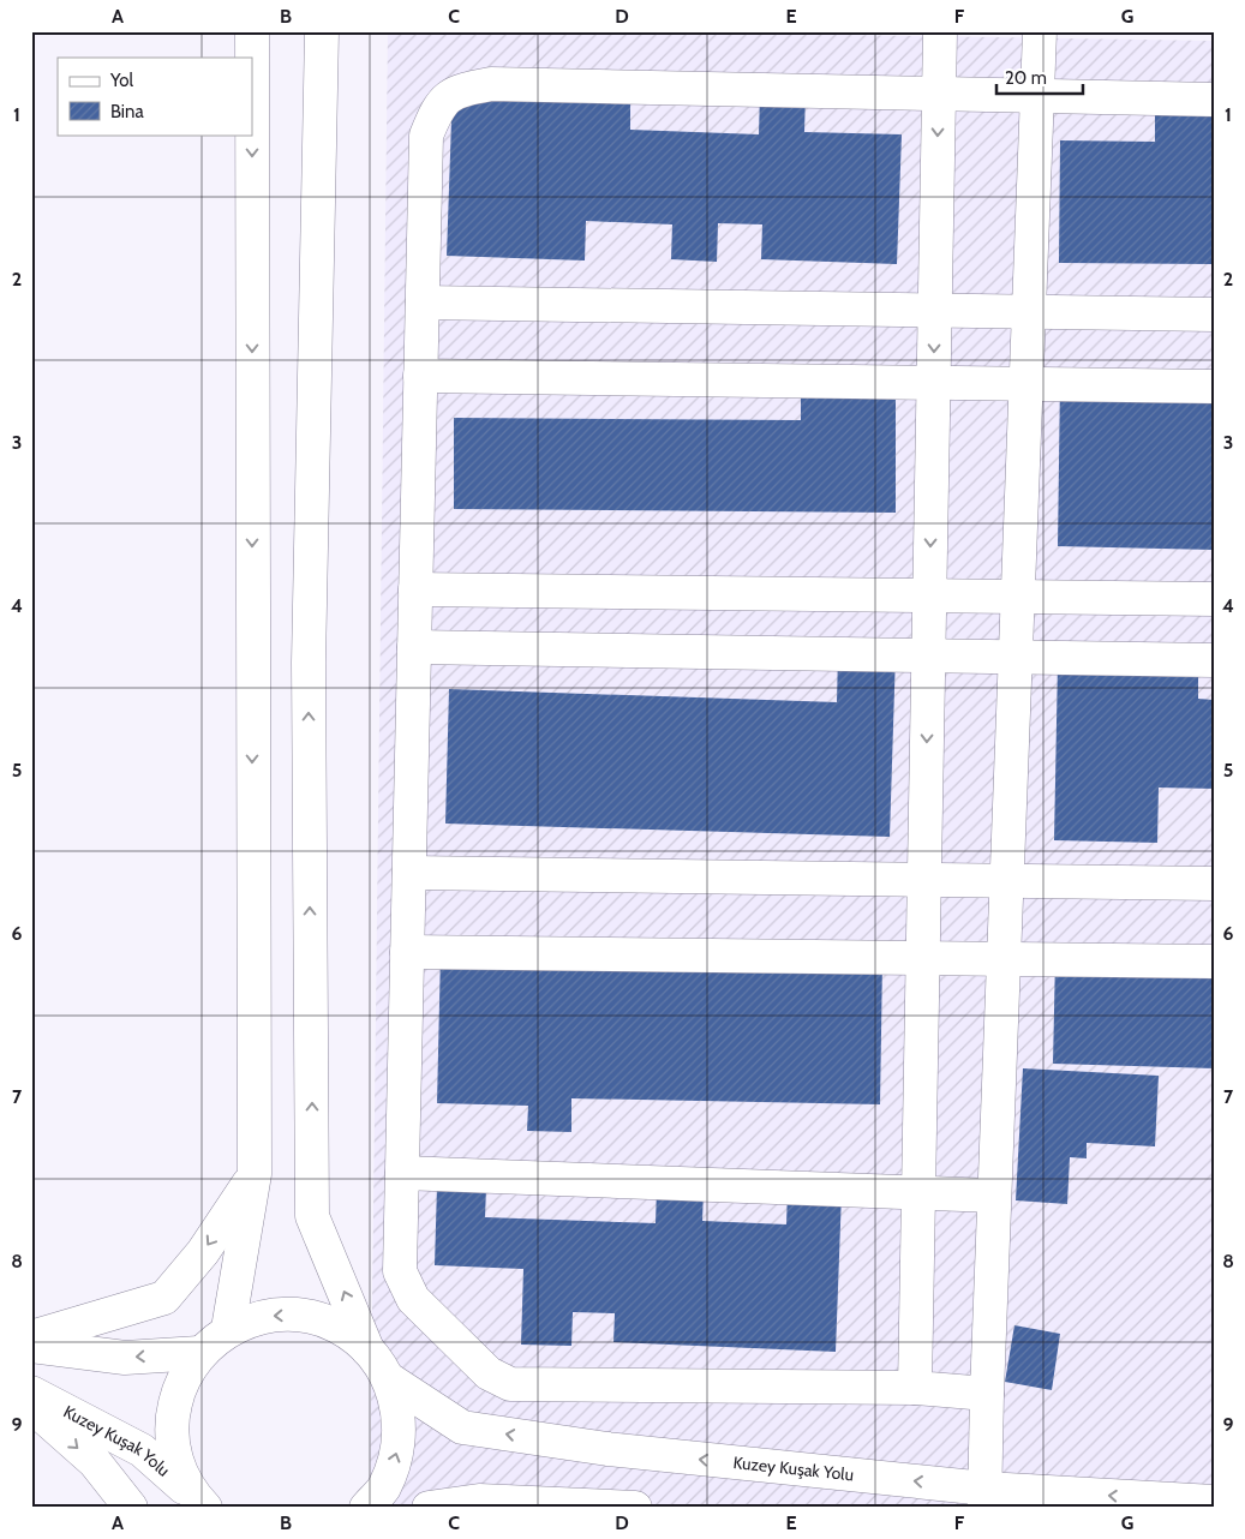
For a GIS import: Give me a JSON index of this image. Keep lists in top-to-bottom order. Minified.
{"streets":{"street":["Kuzey Kuşak Yolu"]},"legend":["Yol","Bina"],"scale_bar":"20 m","grid":{"columns":["A","B","C","D","E","F","G"],"rows":["1","2","3","4","5","6","7","8","9"]}}
